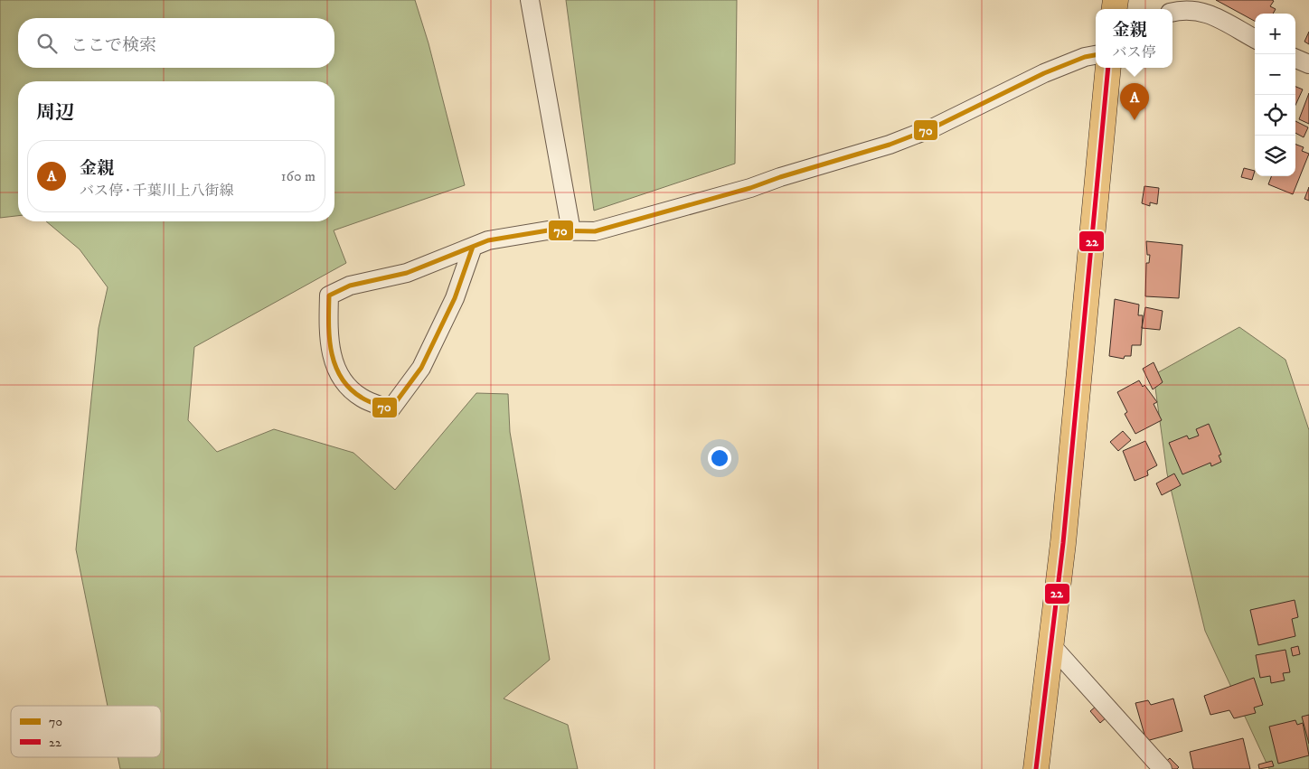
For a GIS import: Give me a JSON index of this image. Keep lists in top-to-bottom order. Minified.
{"lines":["transit line 70","transit line 22"],"legend":["70","22"],"page":{"popup":["金親","バス停"],"map_buttons":["+","−"],"search":"ここで検索","heading":"周辺","pins":"A","list":[{"mark":"A","name":"金親","note":"バス停 · 千葉川上八街線","value":"160 m"}]}}
